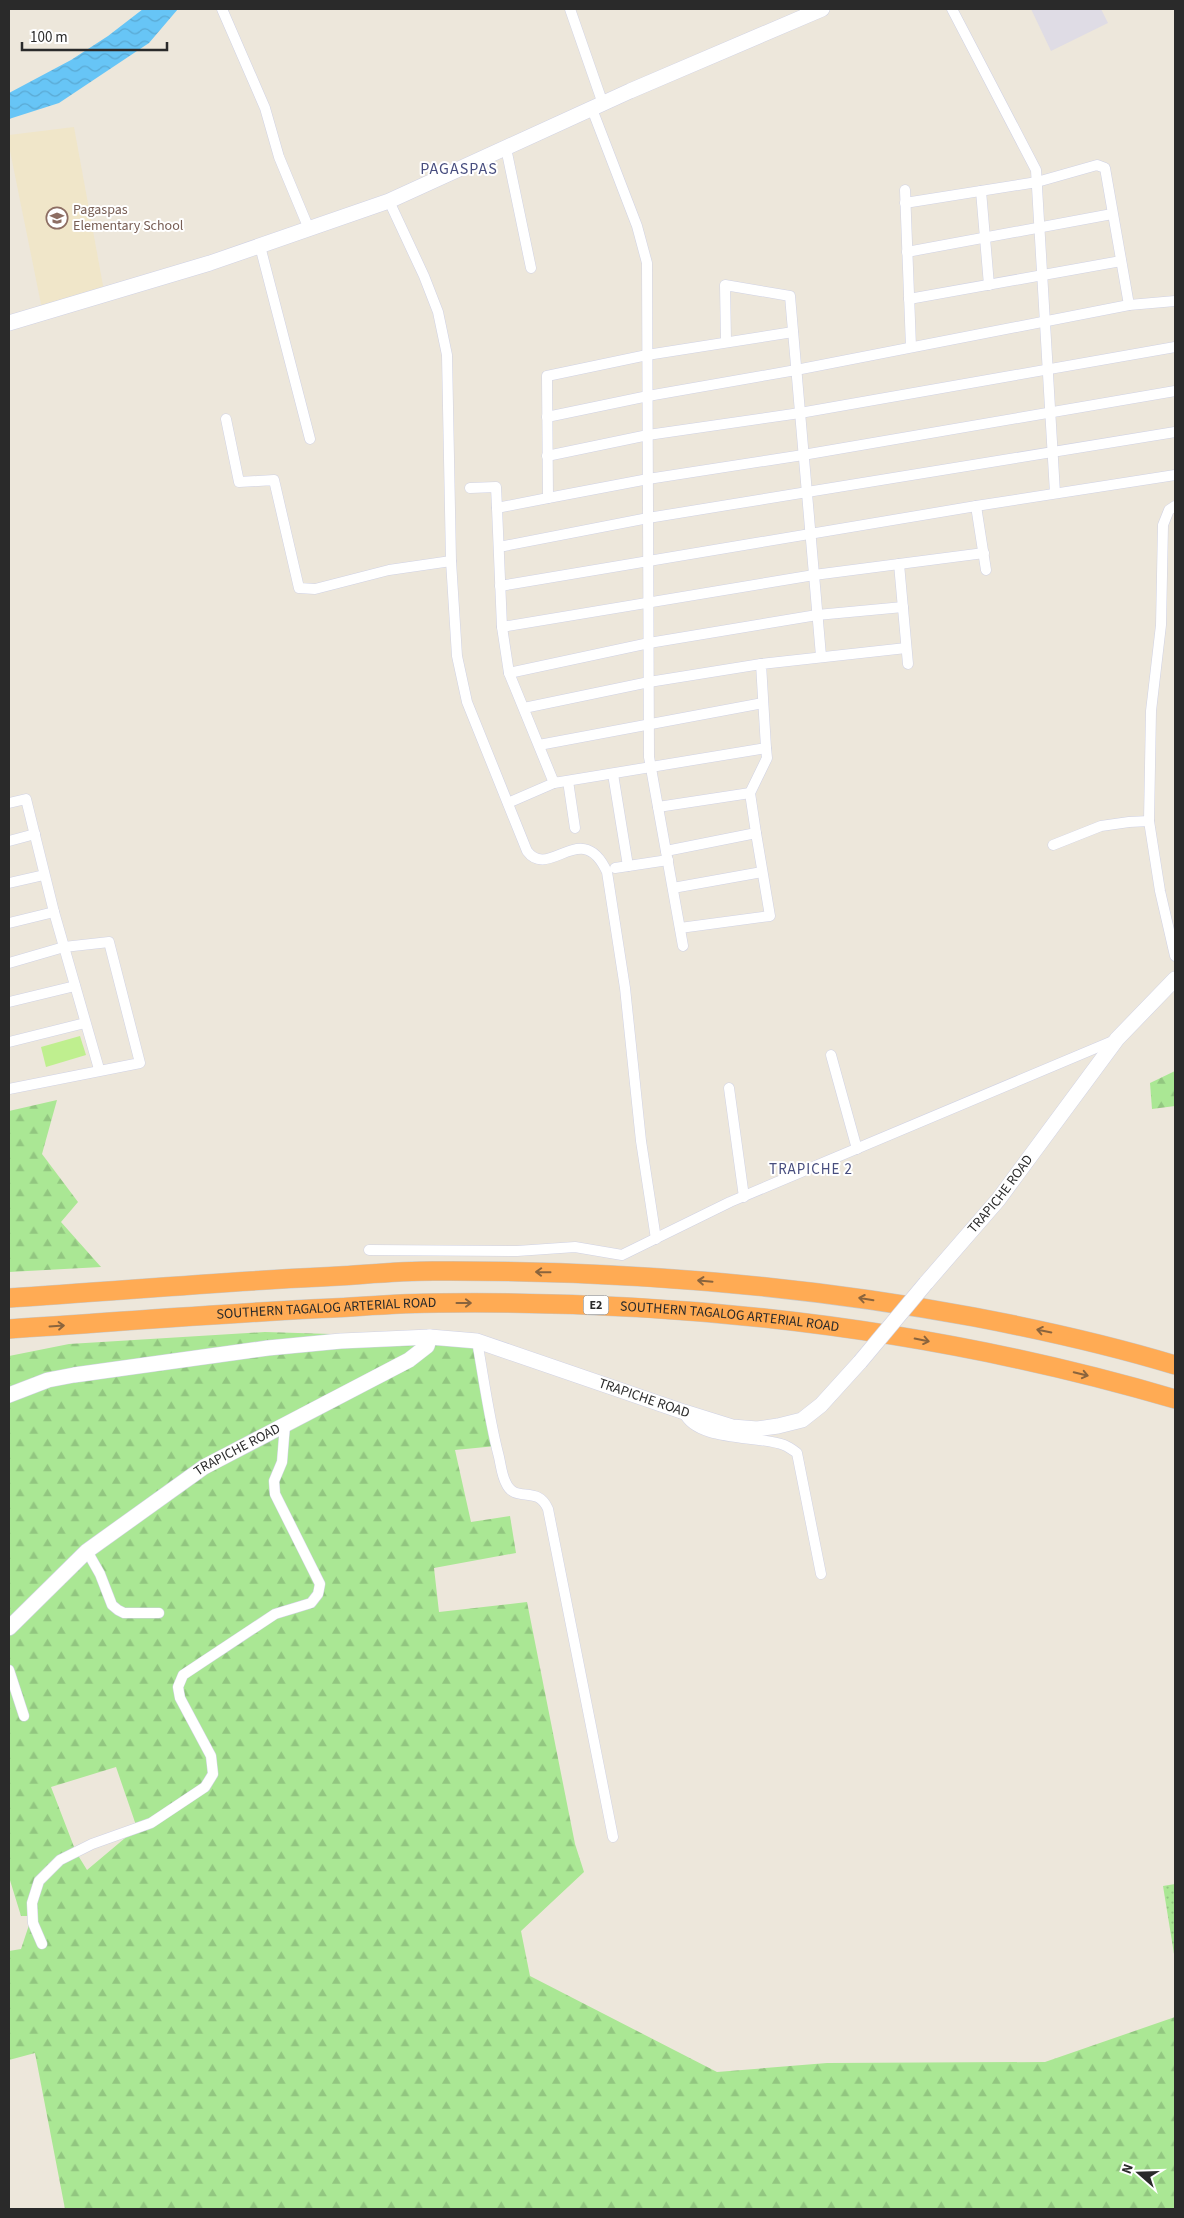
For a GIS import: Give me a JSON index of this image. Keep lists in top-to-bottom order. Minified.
{"streets":{"highway":["E2","SOUTHERN TAGALOG ARTERIAL ROAD"],"street":["TRAPICHE ROAD"]},"districts":["PAGASPAS","TRAPICHE 2"],"places":{"school or university":["Pagaspas Elementary School"]},"scale_bar":"100 m","north":"left"}
